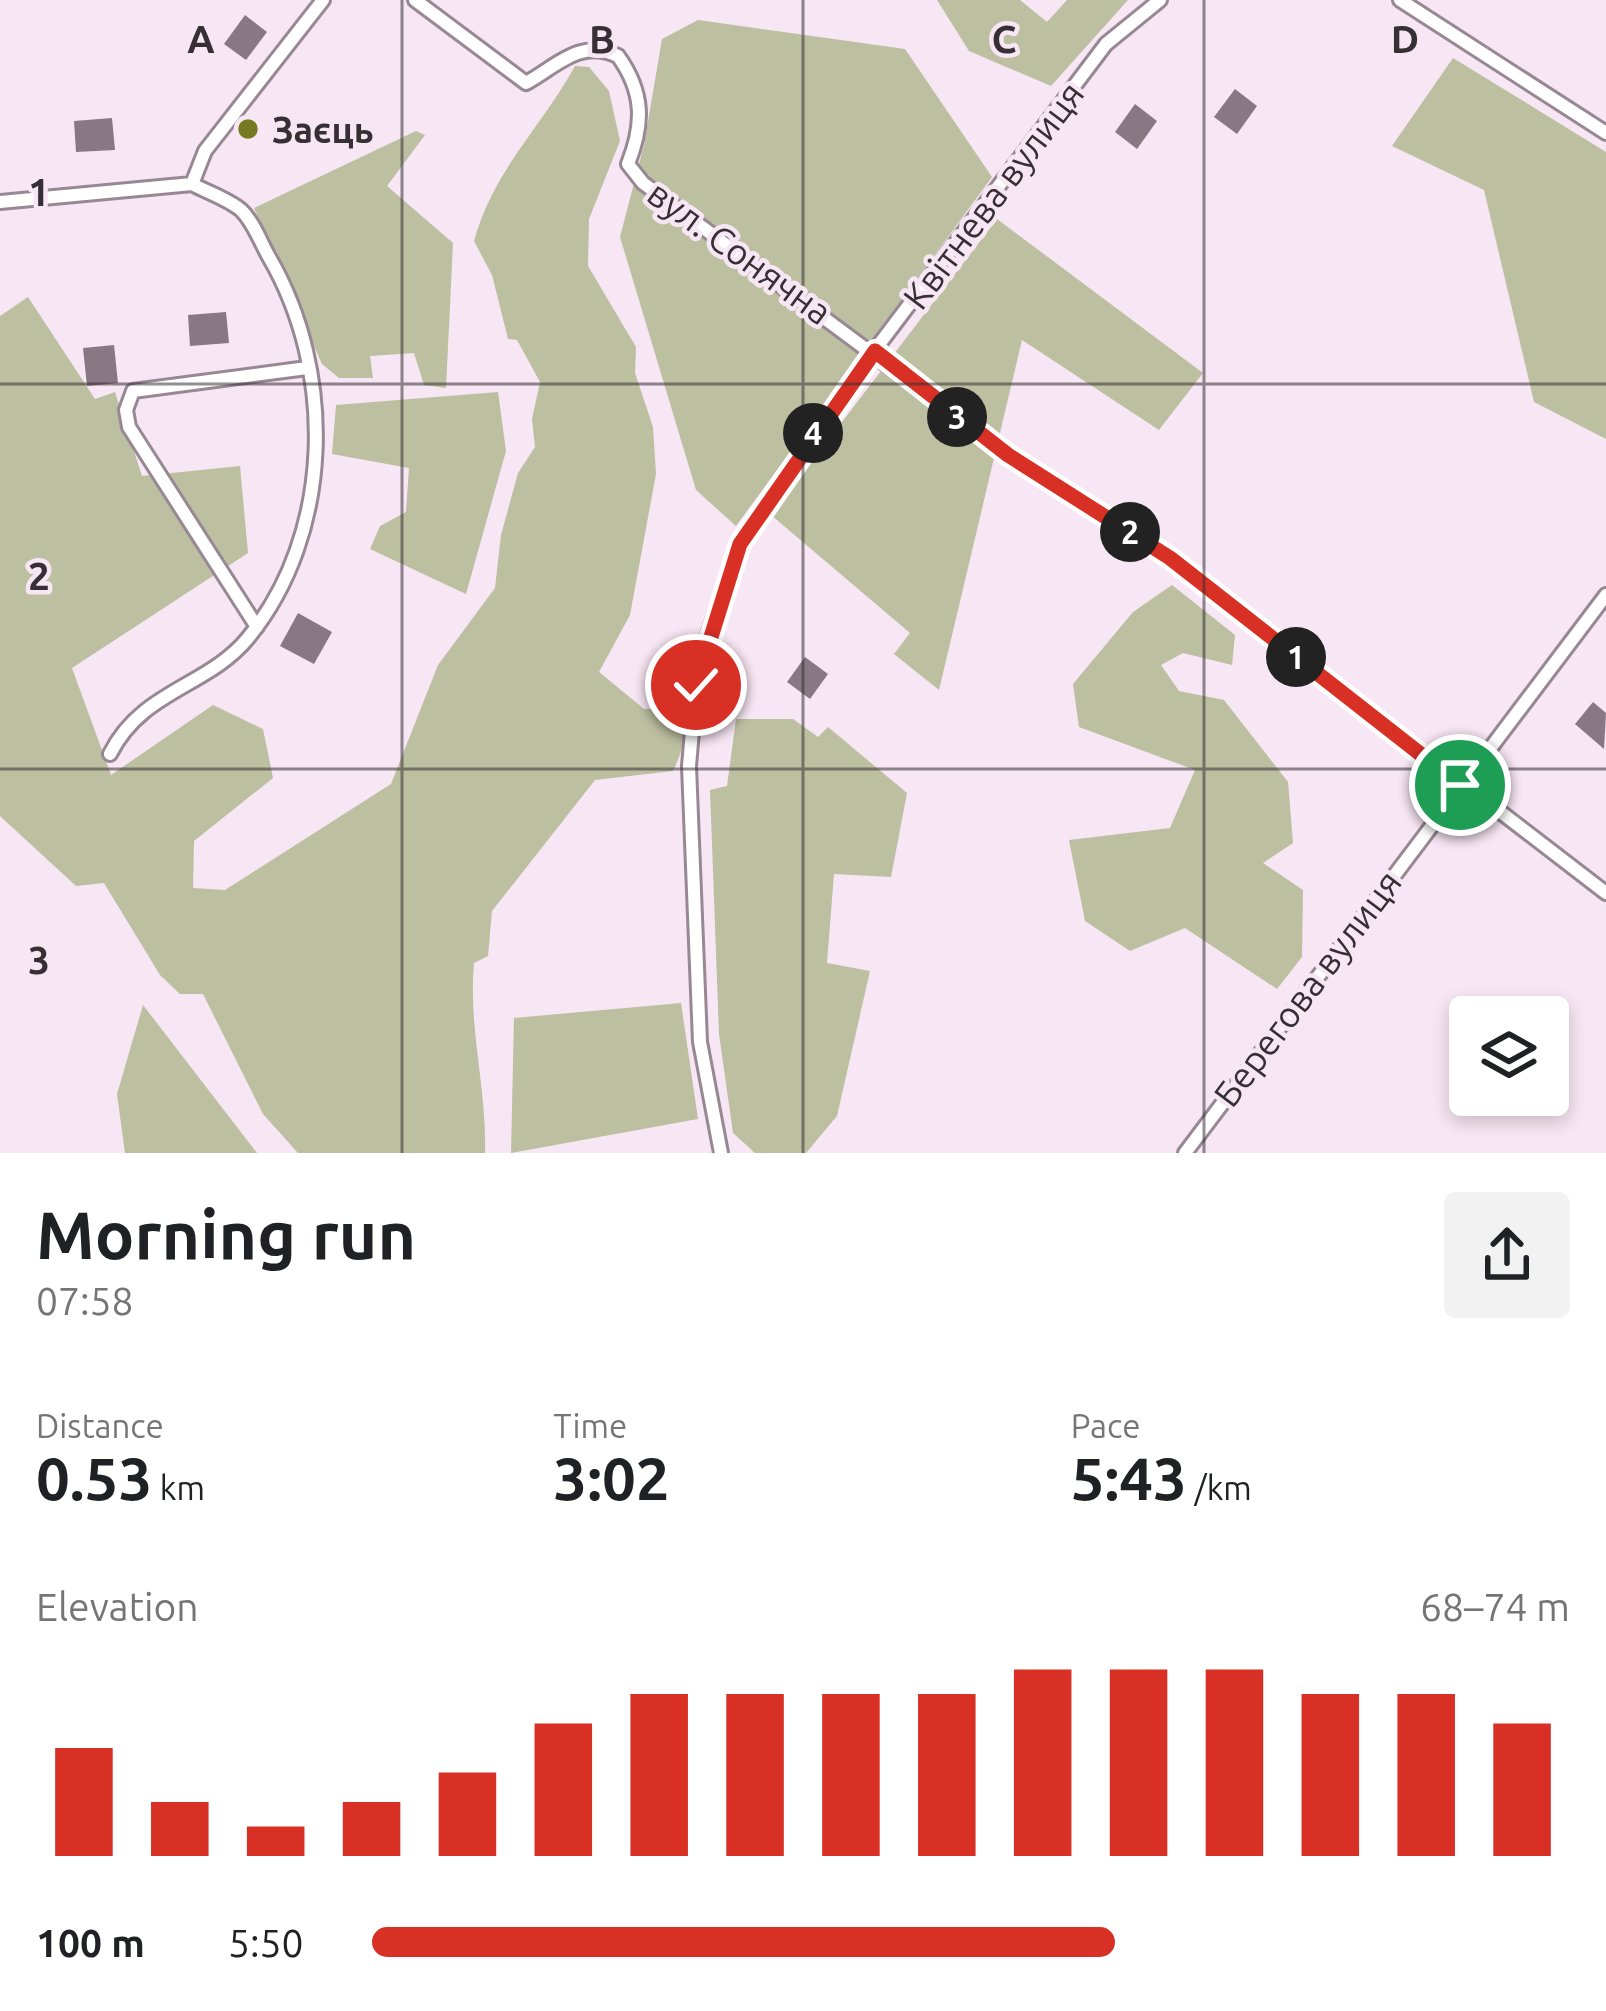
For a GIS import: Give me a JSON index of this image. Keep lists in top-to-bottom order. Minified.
{"streets":{"street":["Квітнева вулиця","вул. Сонячна","Берегова вулиця"]},"crossings":[["Квітнева вулиця","вул. Сонячна"],["вул. Сонячна","Берегова вулиця"]],"places":["Заєць"],"page":{"pins":["3","4","2","1"],"heading":["Morning run","07:58"],"stats":[["Distance","0.53 km"],["Time","3:02"],["Pace","5:43 /km"]],"chart":["Elevation","68–74 m"],"list":[{"name":"100 m","note":"5:50"}]},"grid":{"columns":["A","B","C","D"],"rows":["1","2","3"]}}
